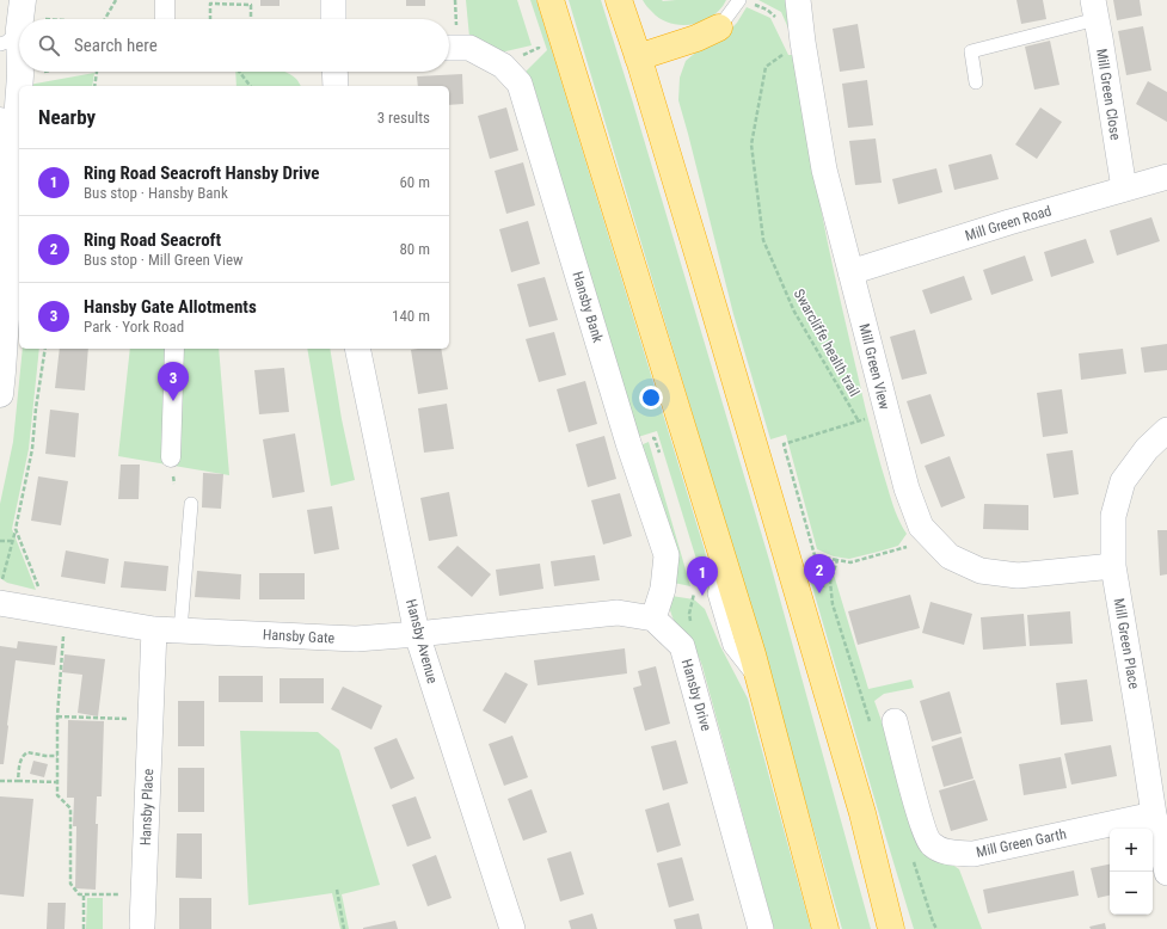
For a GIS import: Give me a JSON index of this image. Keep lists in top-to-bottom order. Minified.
{"streets":{"street":["Mill Green Close","Mill Green Road","Hansby Bank","Mill Green View","Hansby Gate","Hansby Avenue","Mill Green Place","Hansby Drive","Hansby Place","Mill Green Garth"],"path":["Swarcliffe health trail"]},"crossings":[["Mill Green Close","Mill Green Road"],["Mill Green Road","Mill Green View"],["Hansby Bank","Hansby Drive"],["Swarcliffe health trail","Mill Green View"],["Mill Green View","Mill Green Place"],["Hansby Gate","Hansby Avenue"],["Hansby Gate","Hansby Place"],["Mill Green Place","Mill Green Garth"]],"page":{"search":"Search here","heading":["Nearby","3 results"],"list":[{"mark":"1","name":"Ring Road Seacroft Hansby Drive","note":"Bus stop · Hansby Bank","value":"60 m"},{"mark":"2","name":"Ring Road Seacroft","note":"Bus stop · Mill Green View","value":"80 m"},{"mark":"3","name":"Hansby Gate Allotments","note":"Park · York Road","value":"140 m"}],"pins":["3","2","1"],"map_buttons":["+","−"]}}
